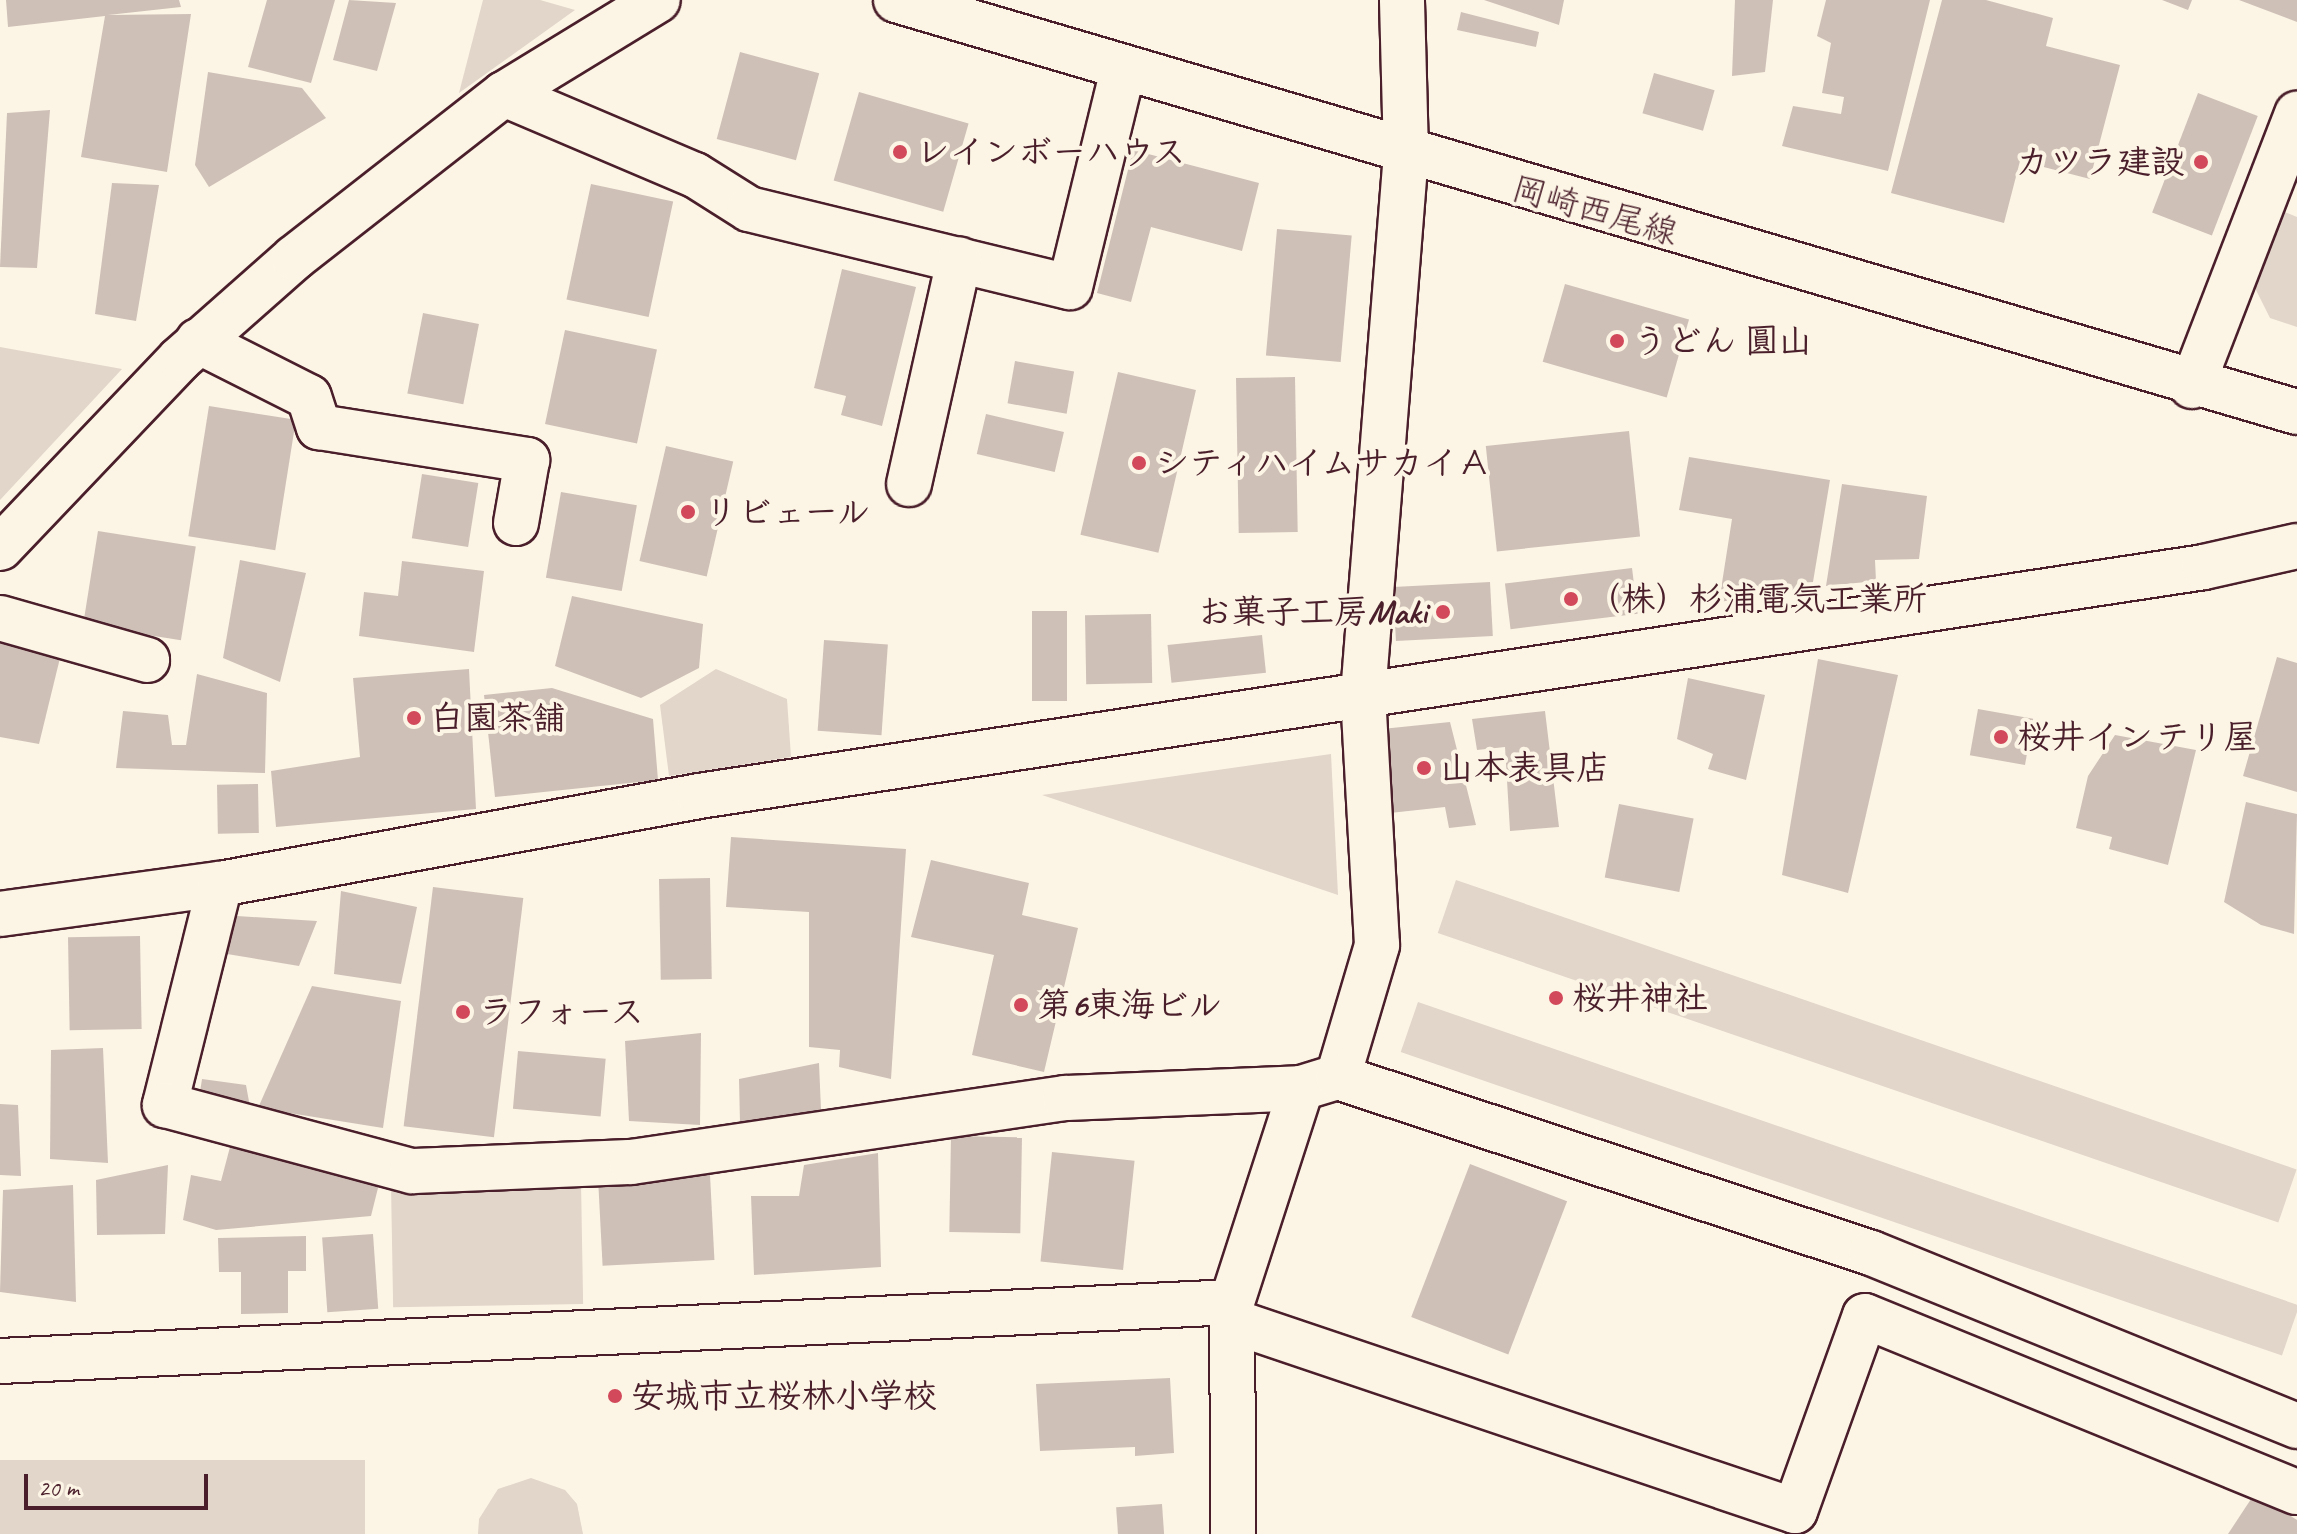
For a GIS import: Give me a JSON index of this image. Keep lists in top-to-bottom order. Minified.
{"streets":{"street":["岡崎西尾線"]},"places":["レインボーハウス","カツラ建設","うどん 圓山","シティハイムサカイＡ","リビェール","（株）杉浦電気工業所","お菓子工房Maki","白園茶舗","桜井インテリ屋","山本表具店","桜井神社","第6東海ビル","ラフォース","安城市立桜林小学校"],"scale_bar":"20 m"}
